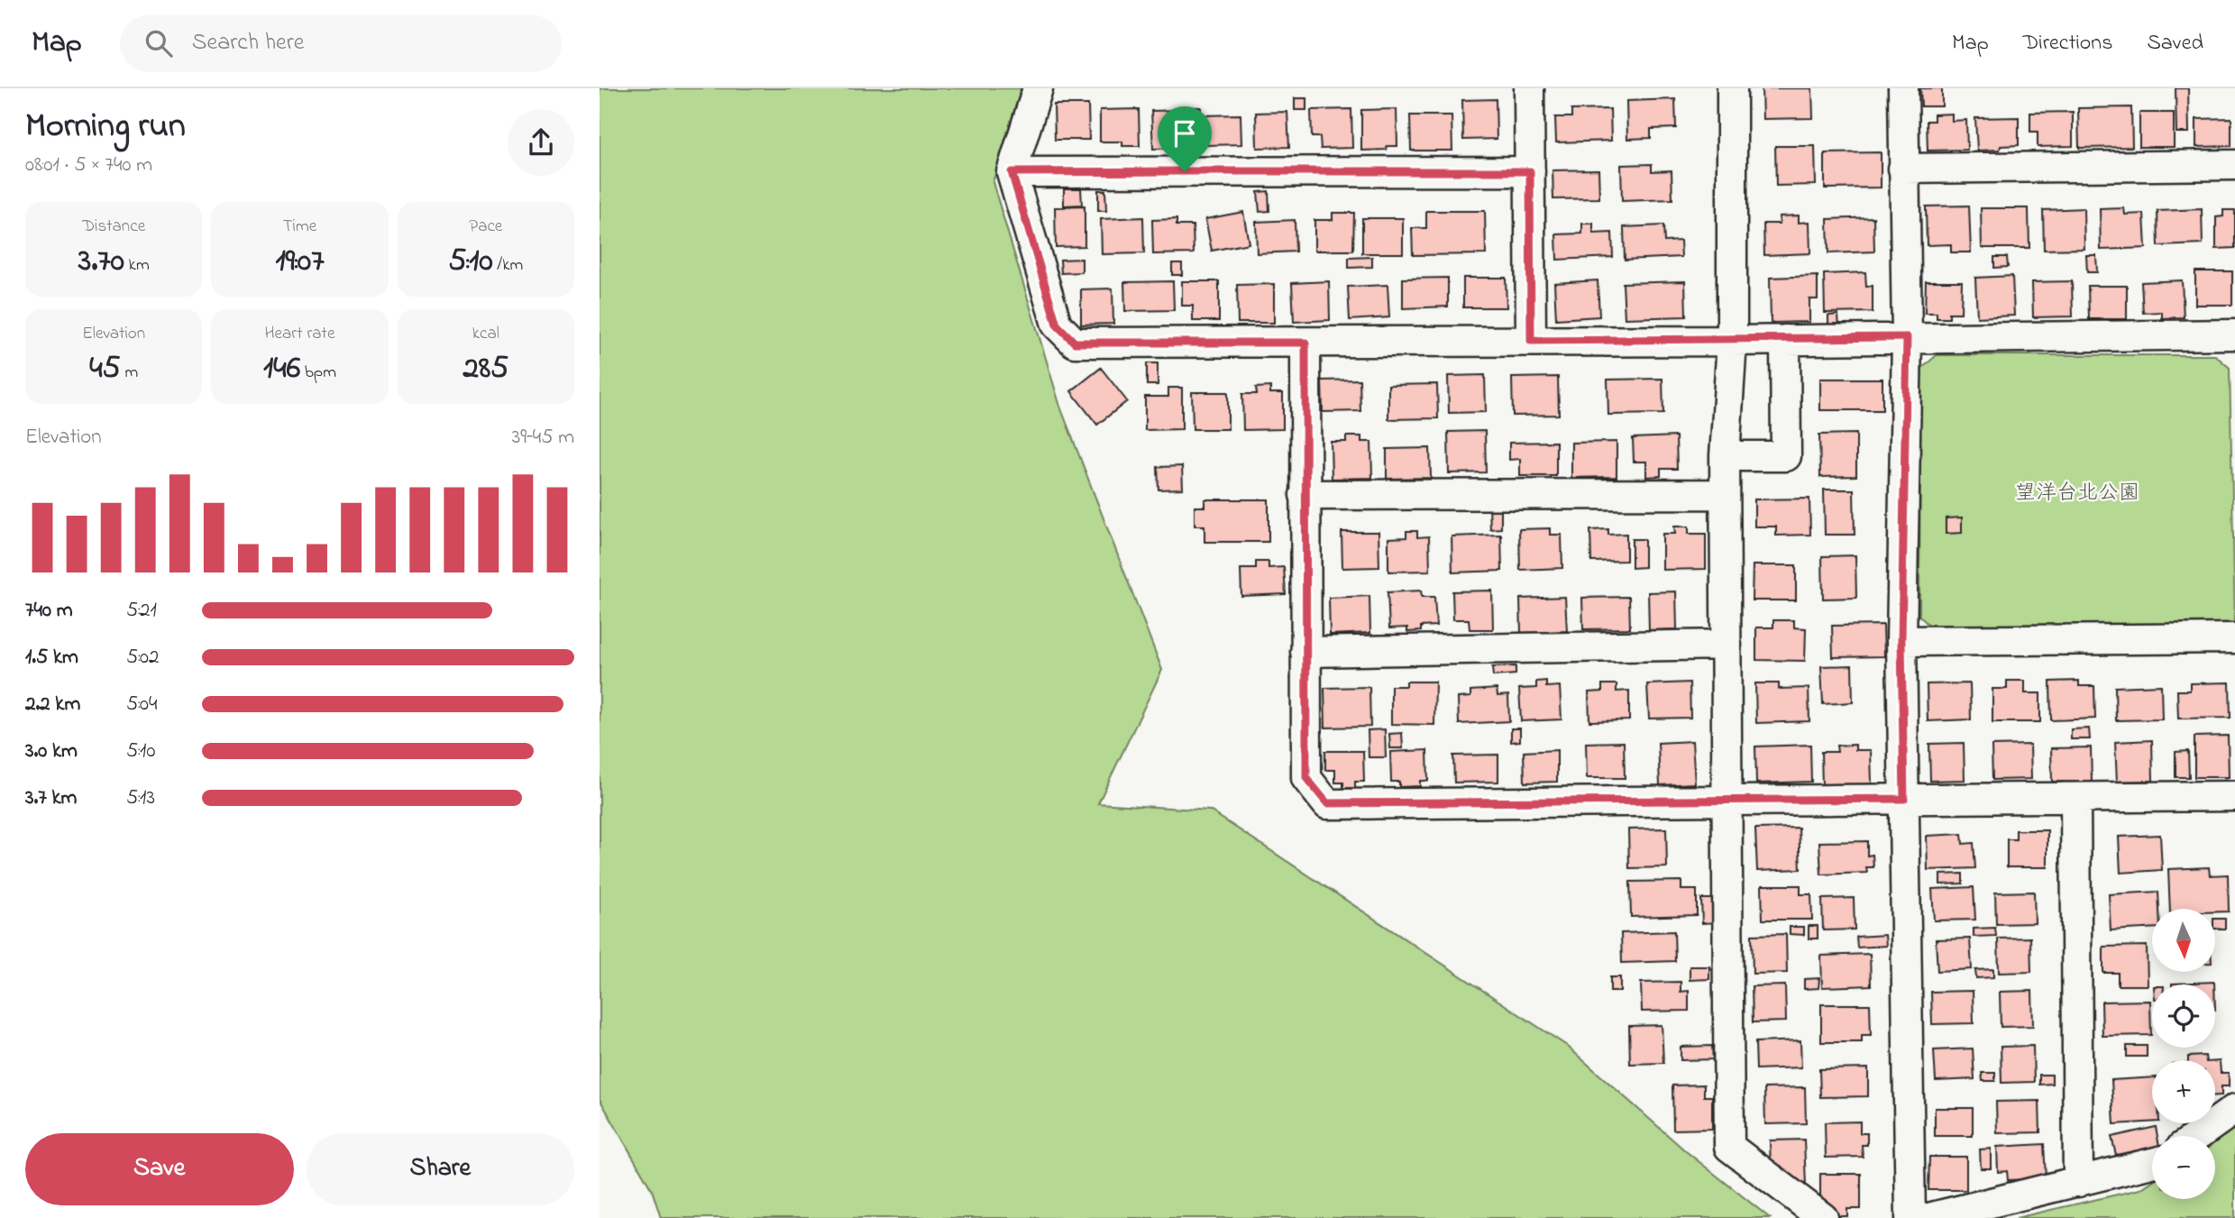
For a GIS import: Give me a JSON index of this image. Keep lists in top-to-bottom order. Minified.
{"parks":["望洋台北公園"],"north":"bottom","page":{"header":"Map","search":"Search here","nav":["Map","Directions","Saved"],"heading":["Morning run","08:01 · 5 × 740 m"],"stats":[["Distance","3.70 km"],["Time","19:07"],["Pace","5:10 /km"],["Elevation","45 m"],["Heart rate","146 bpm"],["kcal","285"]],"chart":["Elevation","39–45 m"],"list":[{"name":"740 m","note":"5:21"},{"name":"1.5 km","note":"5:02"},{"name":"2.2 km","note":"5:04"},{"name":"3.0 km","note":"5:10"},{"name":"3.7 km","note":"5:13"}],"map_buttons":["+","−"],"buttons":["Save","Share"]}}
